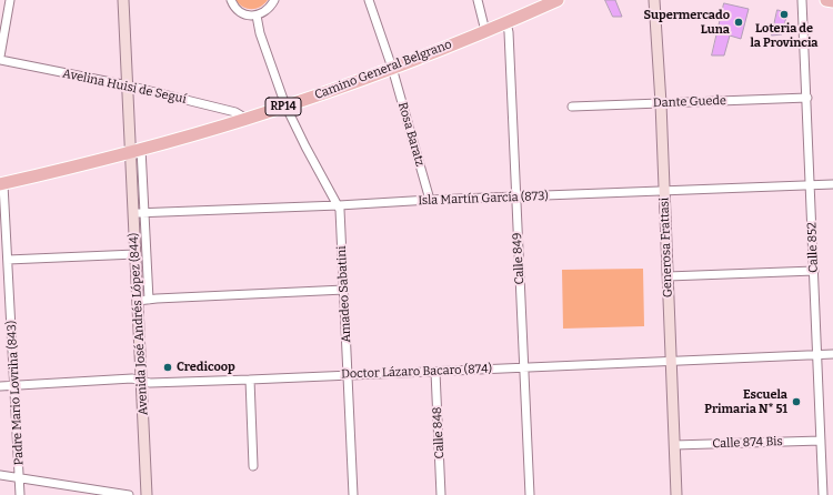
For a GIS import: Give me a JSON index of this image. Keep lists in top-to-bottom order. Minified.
{"streets":{"main road":["Camino General Belgrano","RP14","Generosa Frattasi","Avenida José Andrés López (844)"],"street":["Avelina Huisi de Seguí","Dante Guede","Rosa Baratz","Isla Martín García (873)","Calle 852","Calle 849","Amadeo Sabatini","Doctor Lázaro Bacaro (874)","Padre Mario Lovriha (843)","Calle 848","Calle 874 Bis"]},"crossings":[["Camino General Belgrano","Avelina Huisi de Seguí"],["Camino General Belgrano","Rosa Baratz"],["Camino General Belgrano","Calle 849"],["Camino General Belgrano","Amadeo Sabatini"],["Camino General Belgrano","Avenida José Andrés López (844)"],["Camino General Belgrano","Padre Mario Lovriha (843)"],["Avelina Huisi de Seguí","Avenida José Andrés López (844)"],["Dante Guede","Generosa Frattasi"],["Dante Guede","Calle 852"],["Rosa Baratz","Isla Martín García (873)"],["Isla Martín García (873)","Generosa Frattasi"],["Isla Martín García (873)","Calle 852"],["Isla Martín García (873)","Calle 849"],["Isla Martín García (873)","Amadeo Sabatini"],["Isla Martín García (873)","Avenida José Andrés López (844)"],["Generosa Frattasi","Doctor Lázaro Bacaro (874)"],["Generosa Frattasi","Calle 874 Bis"],["Calle 852","Doctor Lázaro Bacaro (874)"],["Calle 852","Calle 874 Bis"],["Calle 849","Doctor Lázaro Bacaro (874)"],["Amadeo Sabatini","Doctor Lázaro Bacaro (874)"],["Avenida José Andrés López (844)","Doctor Lázaro Bacaro (874)"],["Doctor Lázaro Bacaro (874)","Padre Mario Lovriha (843)"],["Doctor Lázaro Bacaro (874)","Calle 848"]],"places":["Loteria de la Provincia","Supermercado Luna","Credicoop","Escuela Primaria N* 51"]}
